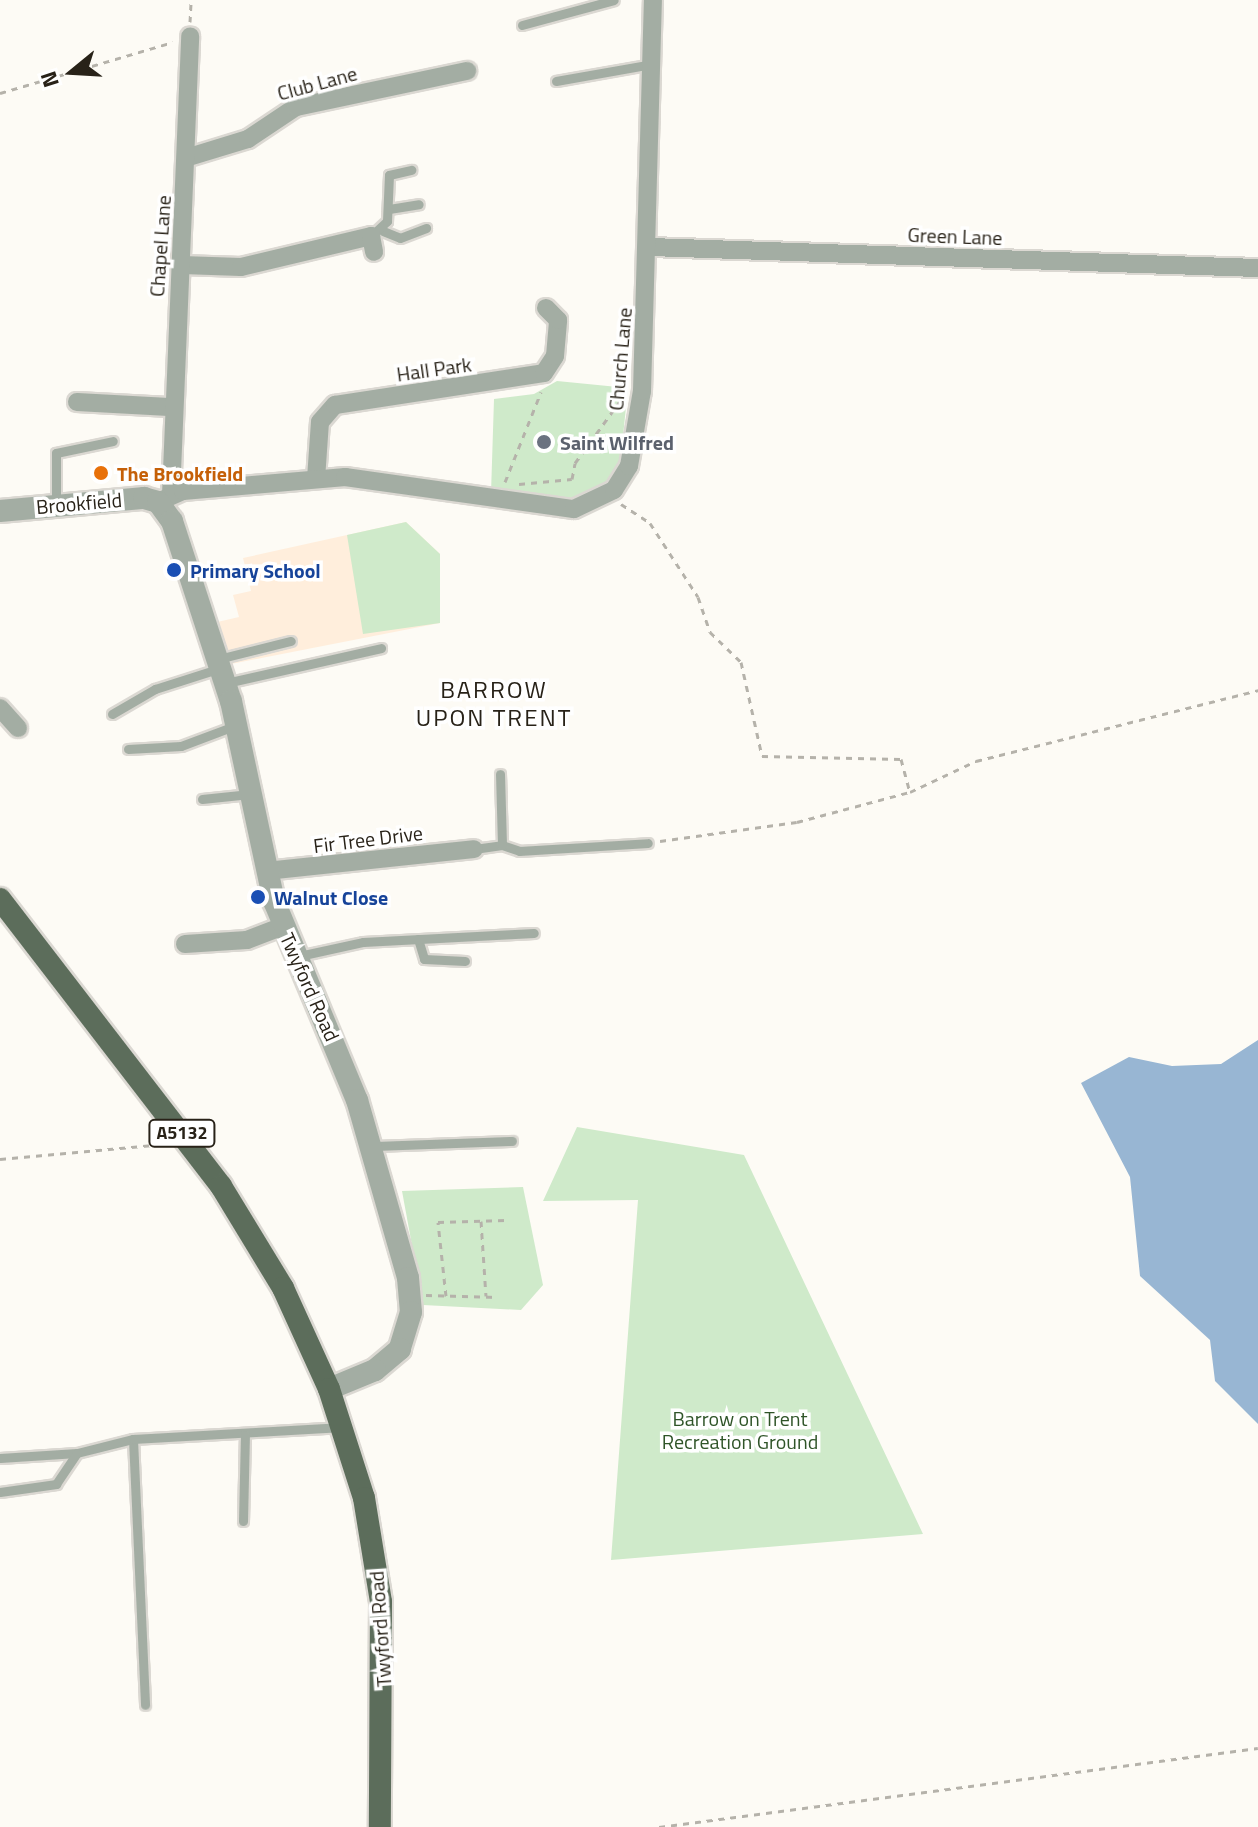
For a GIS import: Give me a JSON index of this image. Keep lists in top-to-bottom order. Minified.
{"streets":{"main road":["Twyford Road","A5132"],"street":["Club Lane","Green Lane","Chapel Lane","Church Lane","Hall Park","Brookfield","Fir Tree Drive"]},"crossings":[["Club Lane","Chapel Lane"],["Green Lane","Church Lane"],["Chapel Lane","Brookfield"],["Chapel Lane","Twyford Road"],["Brookfield","Twyford Road"],["Fir Tree Drive","Twyford Road"]],"districts":["BARROW UPON TRENT"],"parks":["Barrow on Trent Recreation Ground"],"places":["Saint Wilfred","The Brookfield","Primary School","Walnut Close"],"north":"left"}
